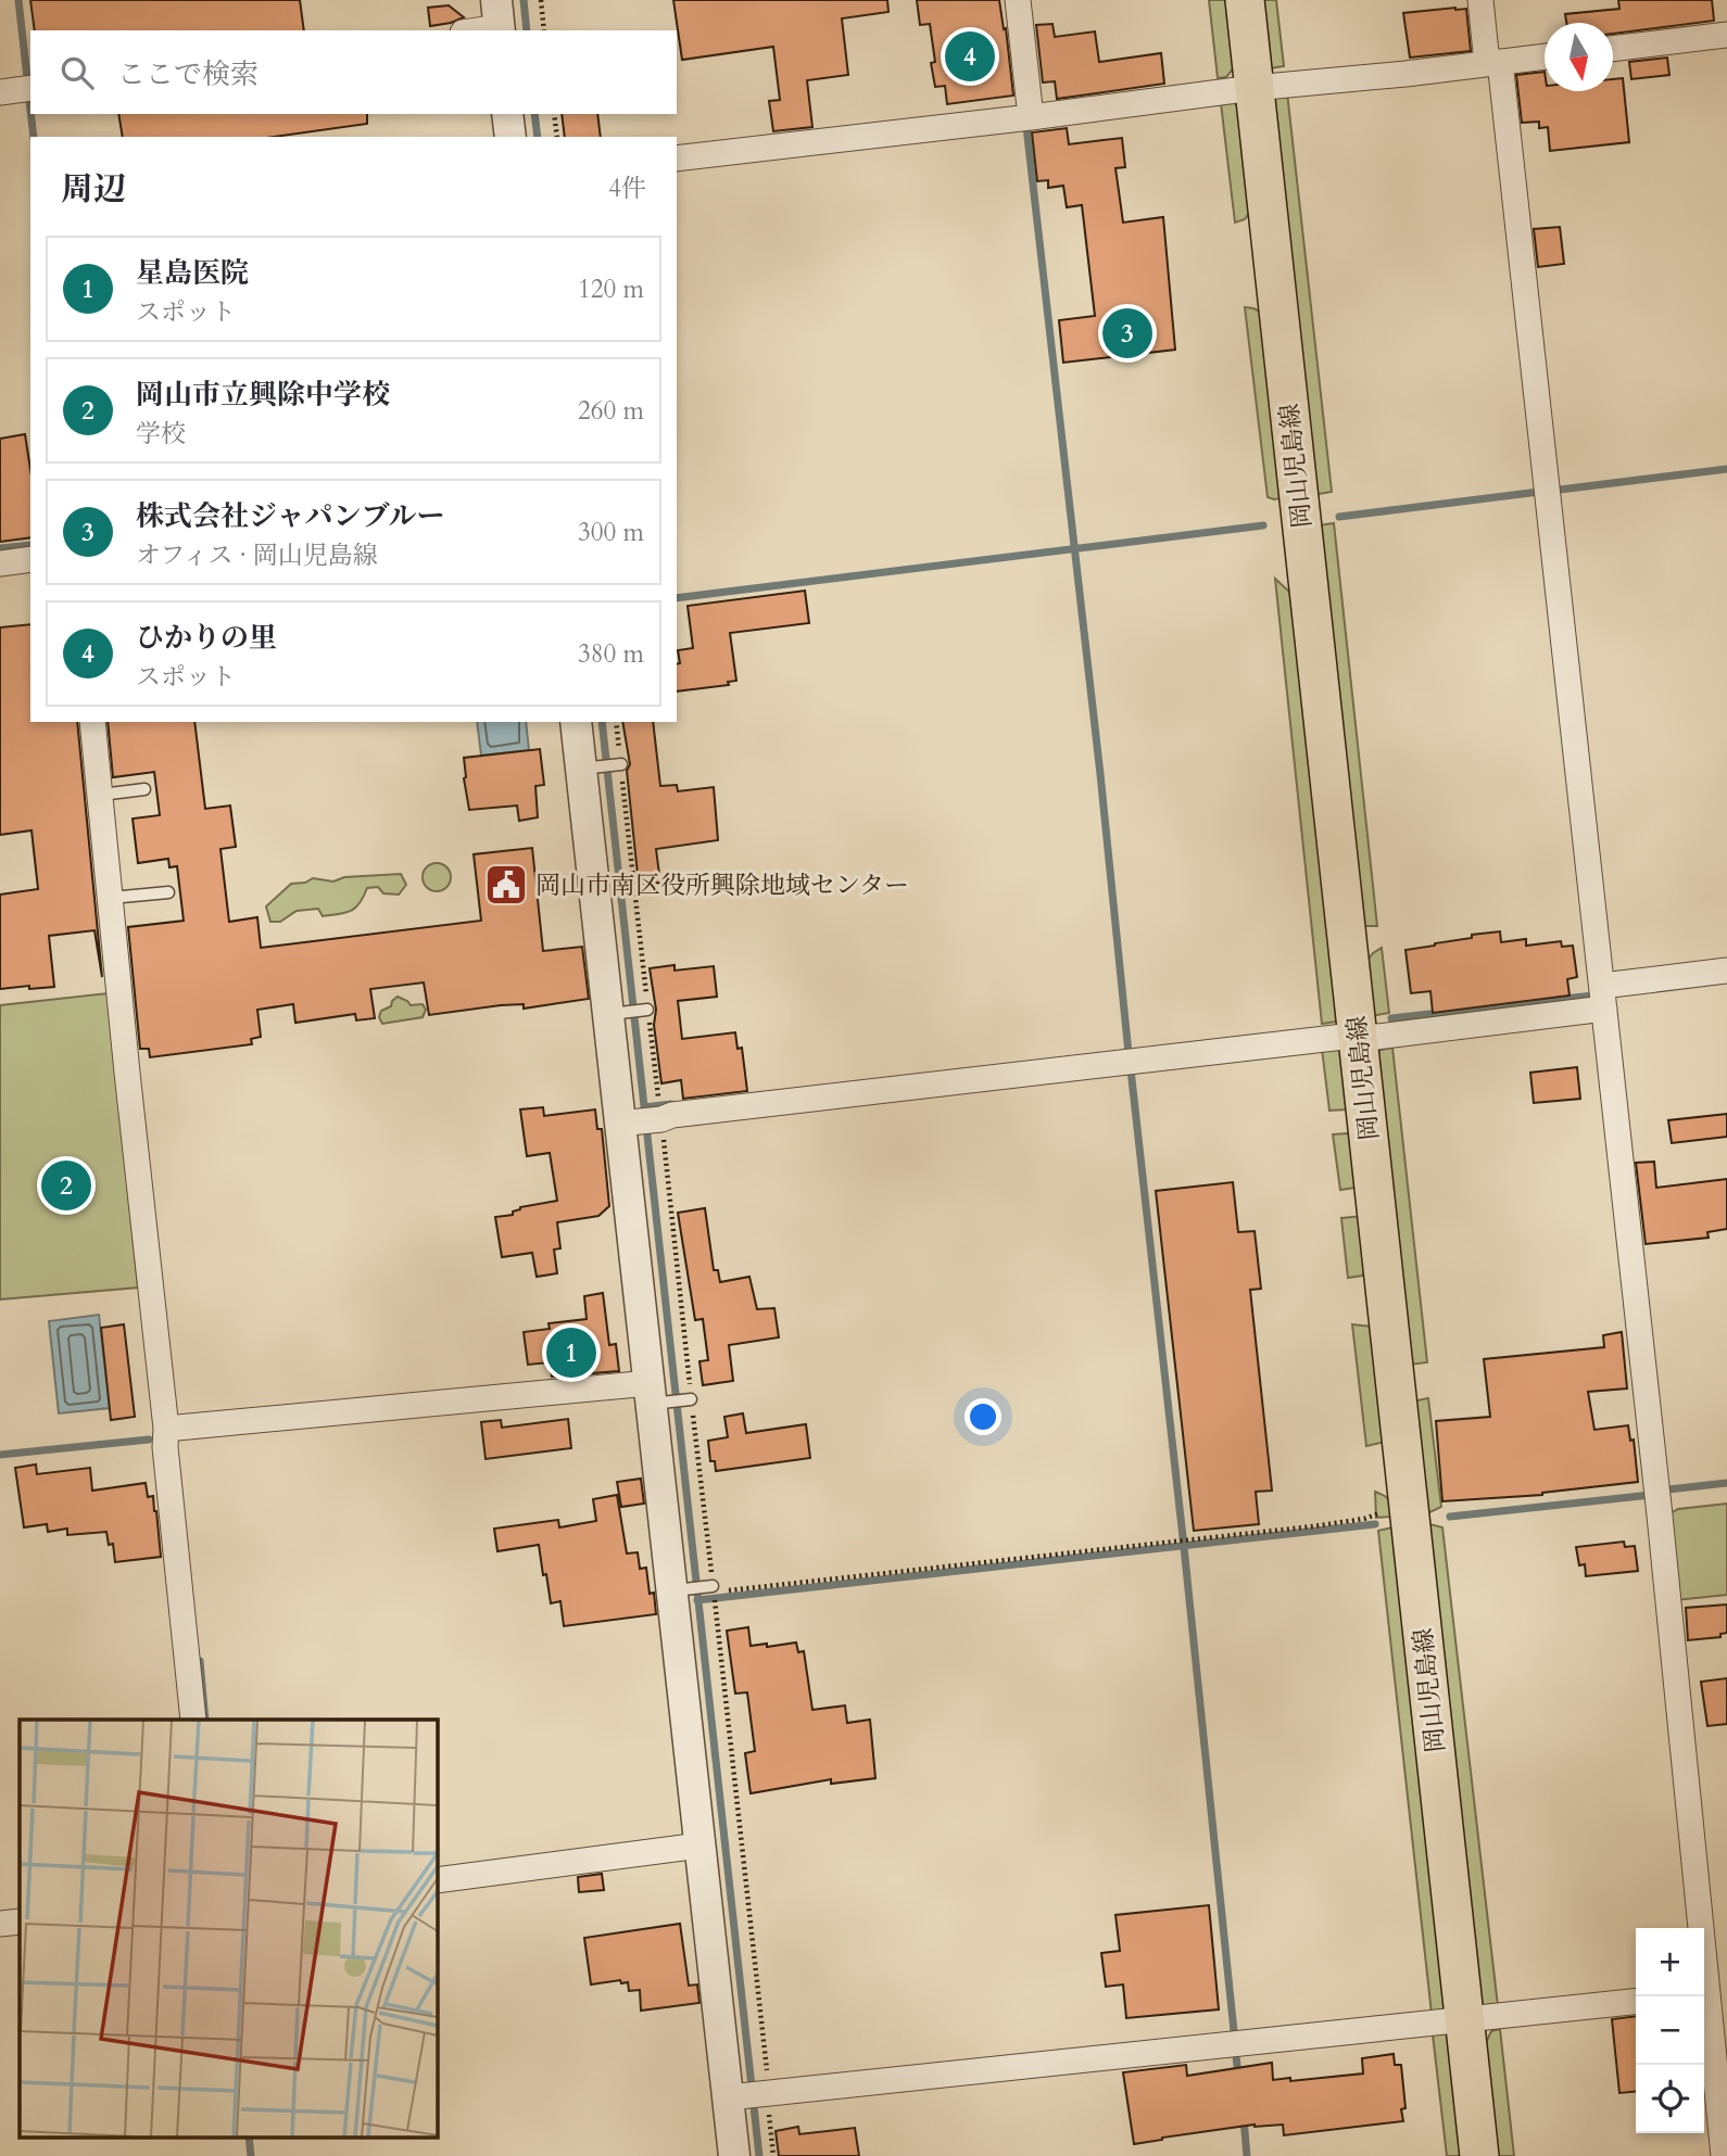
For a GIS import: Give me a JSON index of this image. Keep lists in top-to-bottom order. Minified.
{"streets":{"main road":["岡山児島線"]},"places":{"public building":["岡山市南区役所興除地域センター"]},"north":"bottom","page":{"pins":["4","3","2","1"],"search":"ここで検索","heading":["周辺","4件"],"list":[{"mark":"1","name":"星島医院","note":"スポット","value":"120 m"},{"mark":"2","name":"岡山市立興除中学校","note":"学校","value":"260 m"},{"mark":"3","name":"株式会社ジャパンブルー","note":"オフィス · 岡山児島線","value":"300 m"},{"mark":"4","name":"ひかりの里","note":"スポット","value":"380 m"}],"map_buttons":["+","−"]}}
